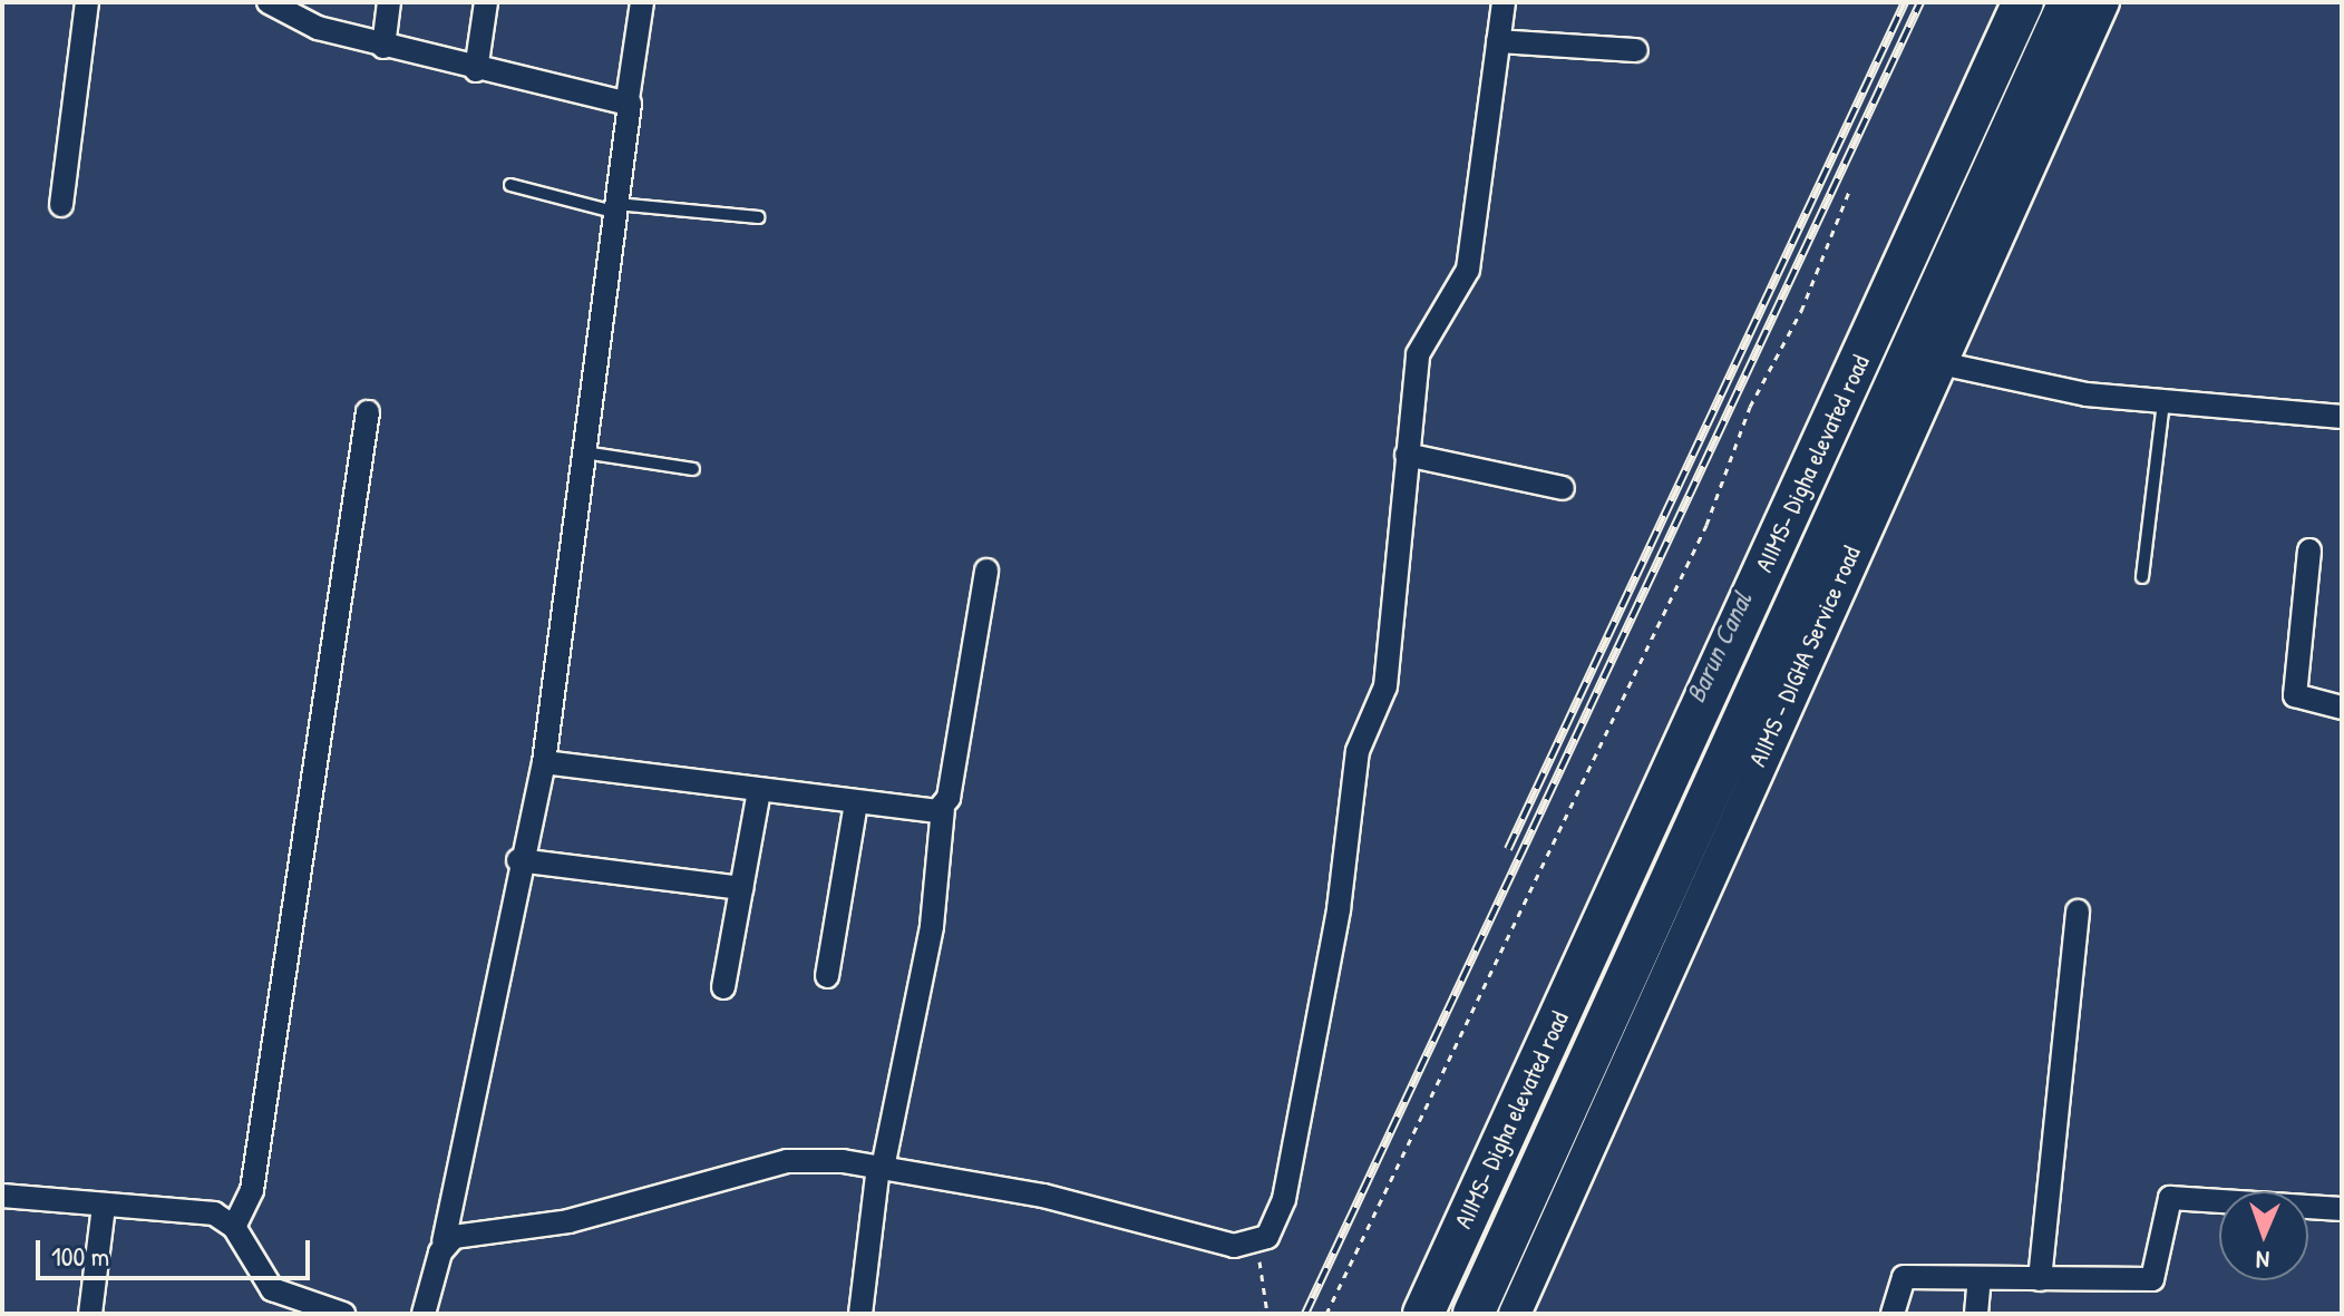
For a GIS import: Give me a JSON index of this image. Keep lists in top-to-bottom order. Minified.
{"streets":{"highway":["AIIMS- Digha elevated road"],"main road":["AIIMS - DIGHA Service road"]},"water":["Barun Canal"],"scale_bar":"100 m","north":"bottom"}
